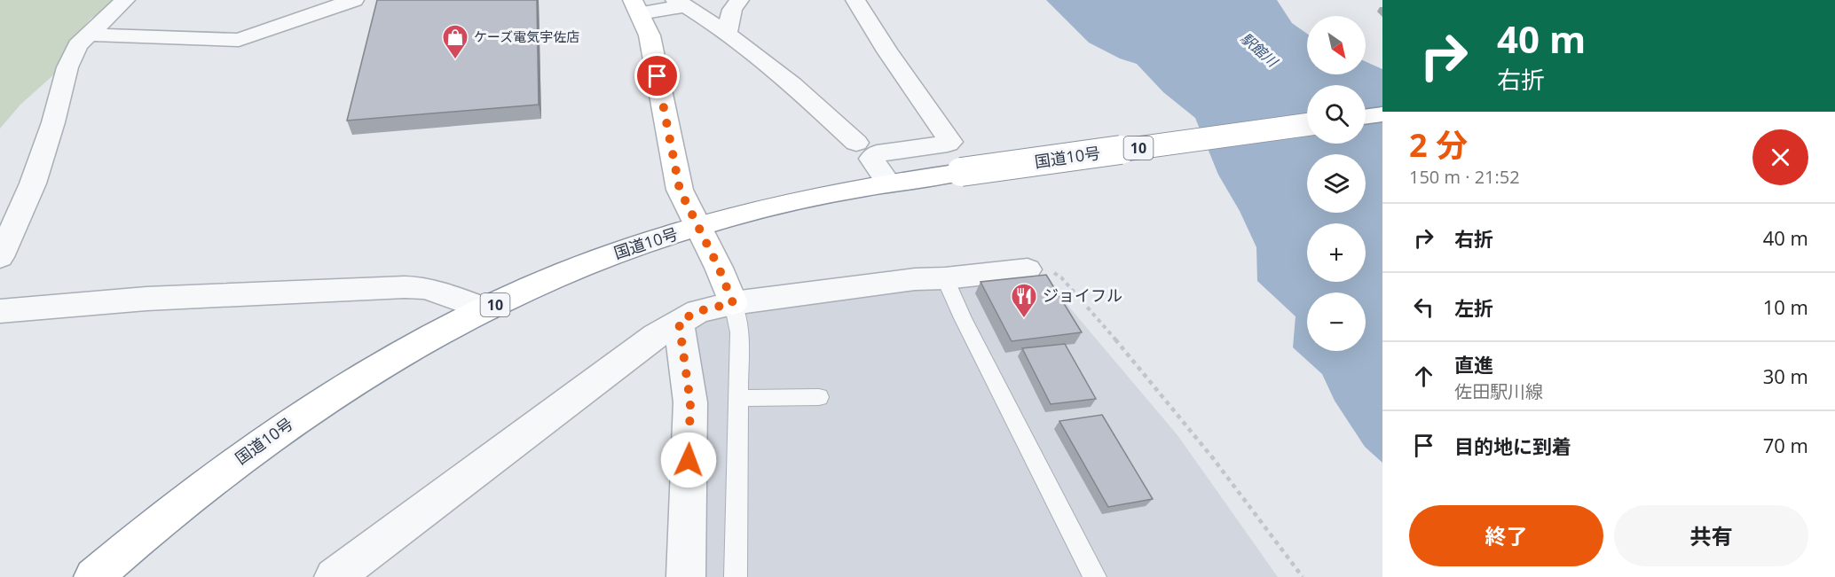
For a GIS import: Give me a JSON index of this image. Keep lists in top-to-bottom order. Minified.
{"streets":{"main road":["10","国道10号"]},"water":["駅館川"],"places":{"shop":["ケーズ電気宇佐店"],"restaurant":["ジョイフル"]},"north":"bottom right","page":{"turn":["40 m","右折"],"map_buttons":["+","−"],"heading":["2 分","150 m · 21:52"],"list":[{"name":"右折","value":"40 m"},{"name":"左折","value":"10 m"},{"name":"直進","note":"佐田駅川線","value":"30 m"},{"name":"目的地に到着","value":"70 m"}],"buttons":["終了","共有"]}}
